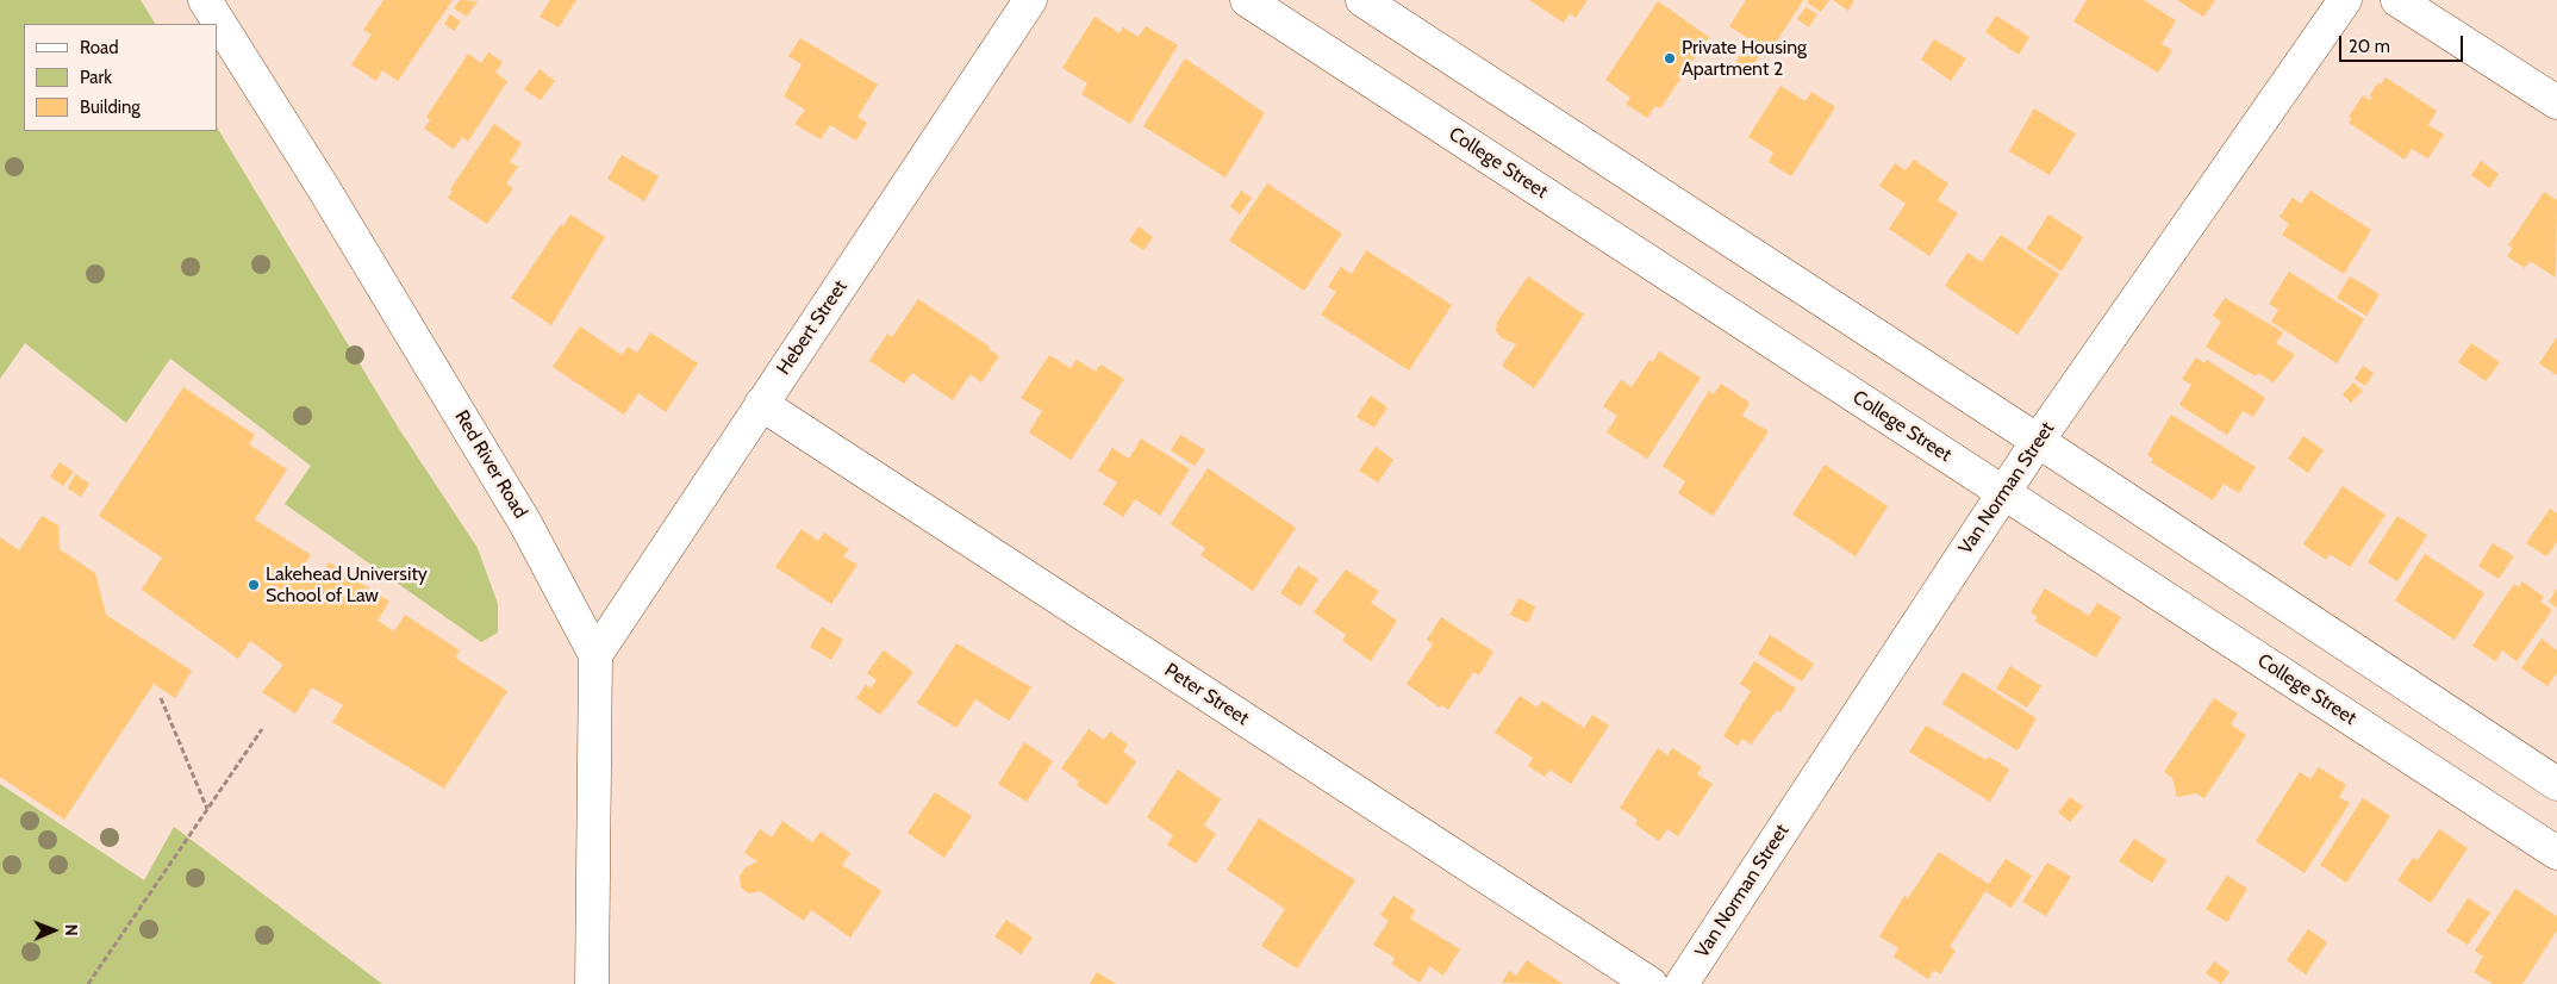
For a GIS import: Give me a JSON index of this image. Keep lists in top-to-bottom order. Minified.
{"streets":{"street":["College Street","Hebert Street","Red River Road","Van Norman Street","Peter Street"]},"crossings":[["College Street","Van Norman Street"],["Hebert Street","Red River Road"],["Hebert Street","Peter Street"]],"places":["Private Housing Apartment 2","Lakehead University School of Law"],"legend":["Road","Park","Building"],"scale_bar":"20 m","north":"right"}
